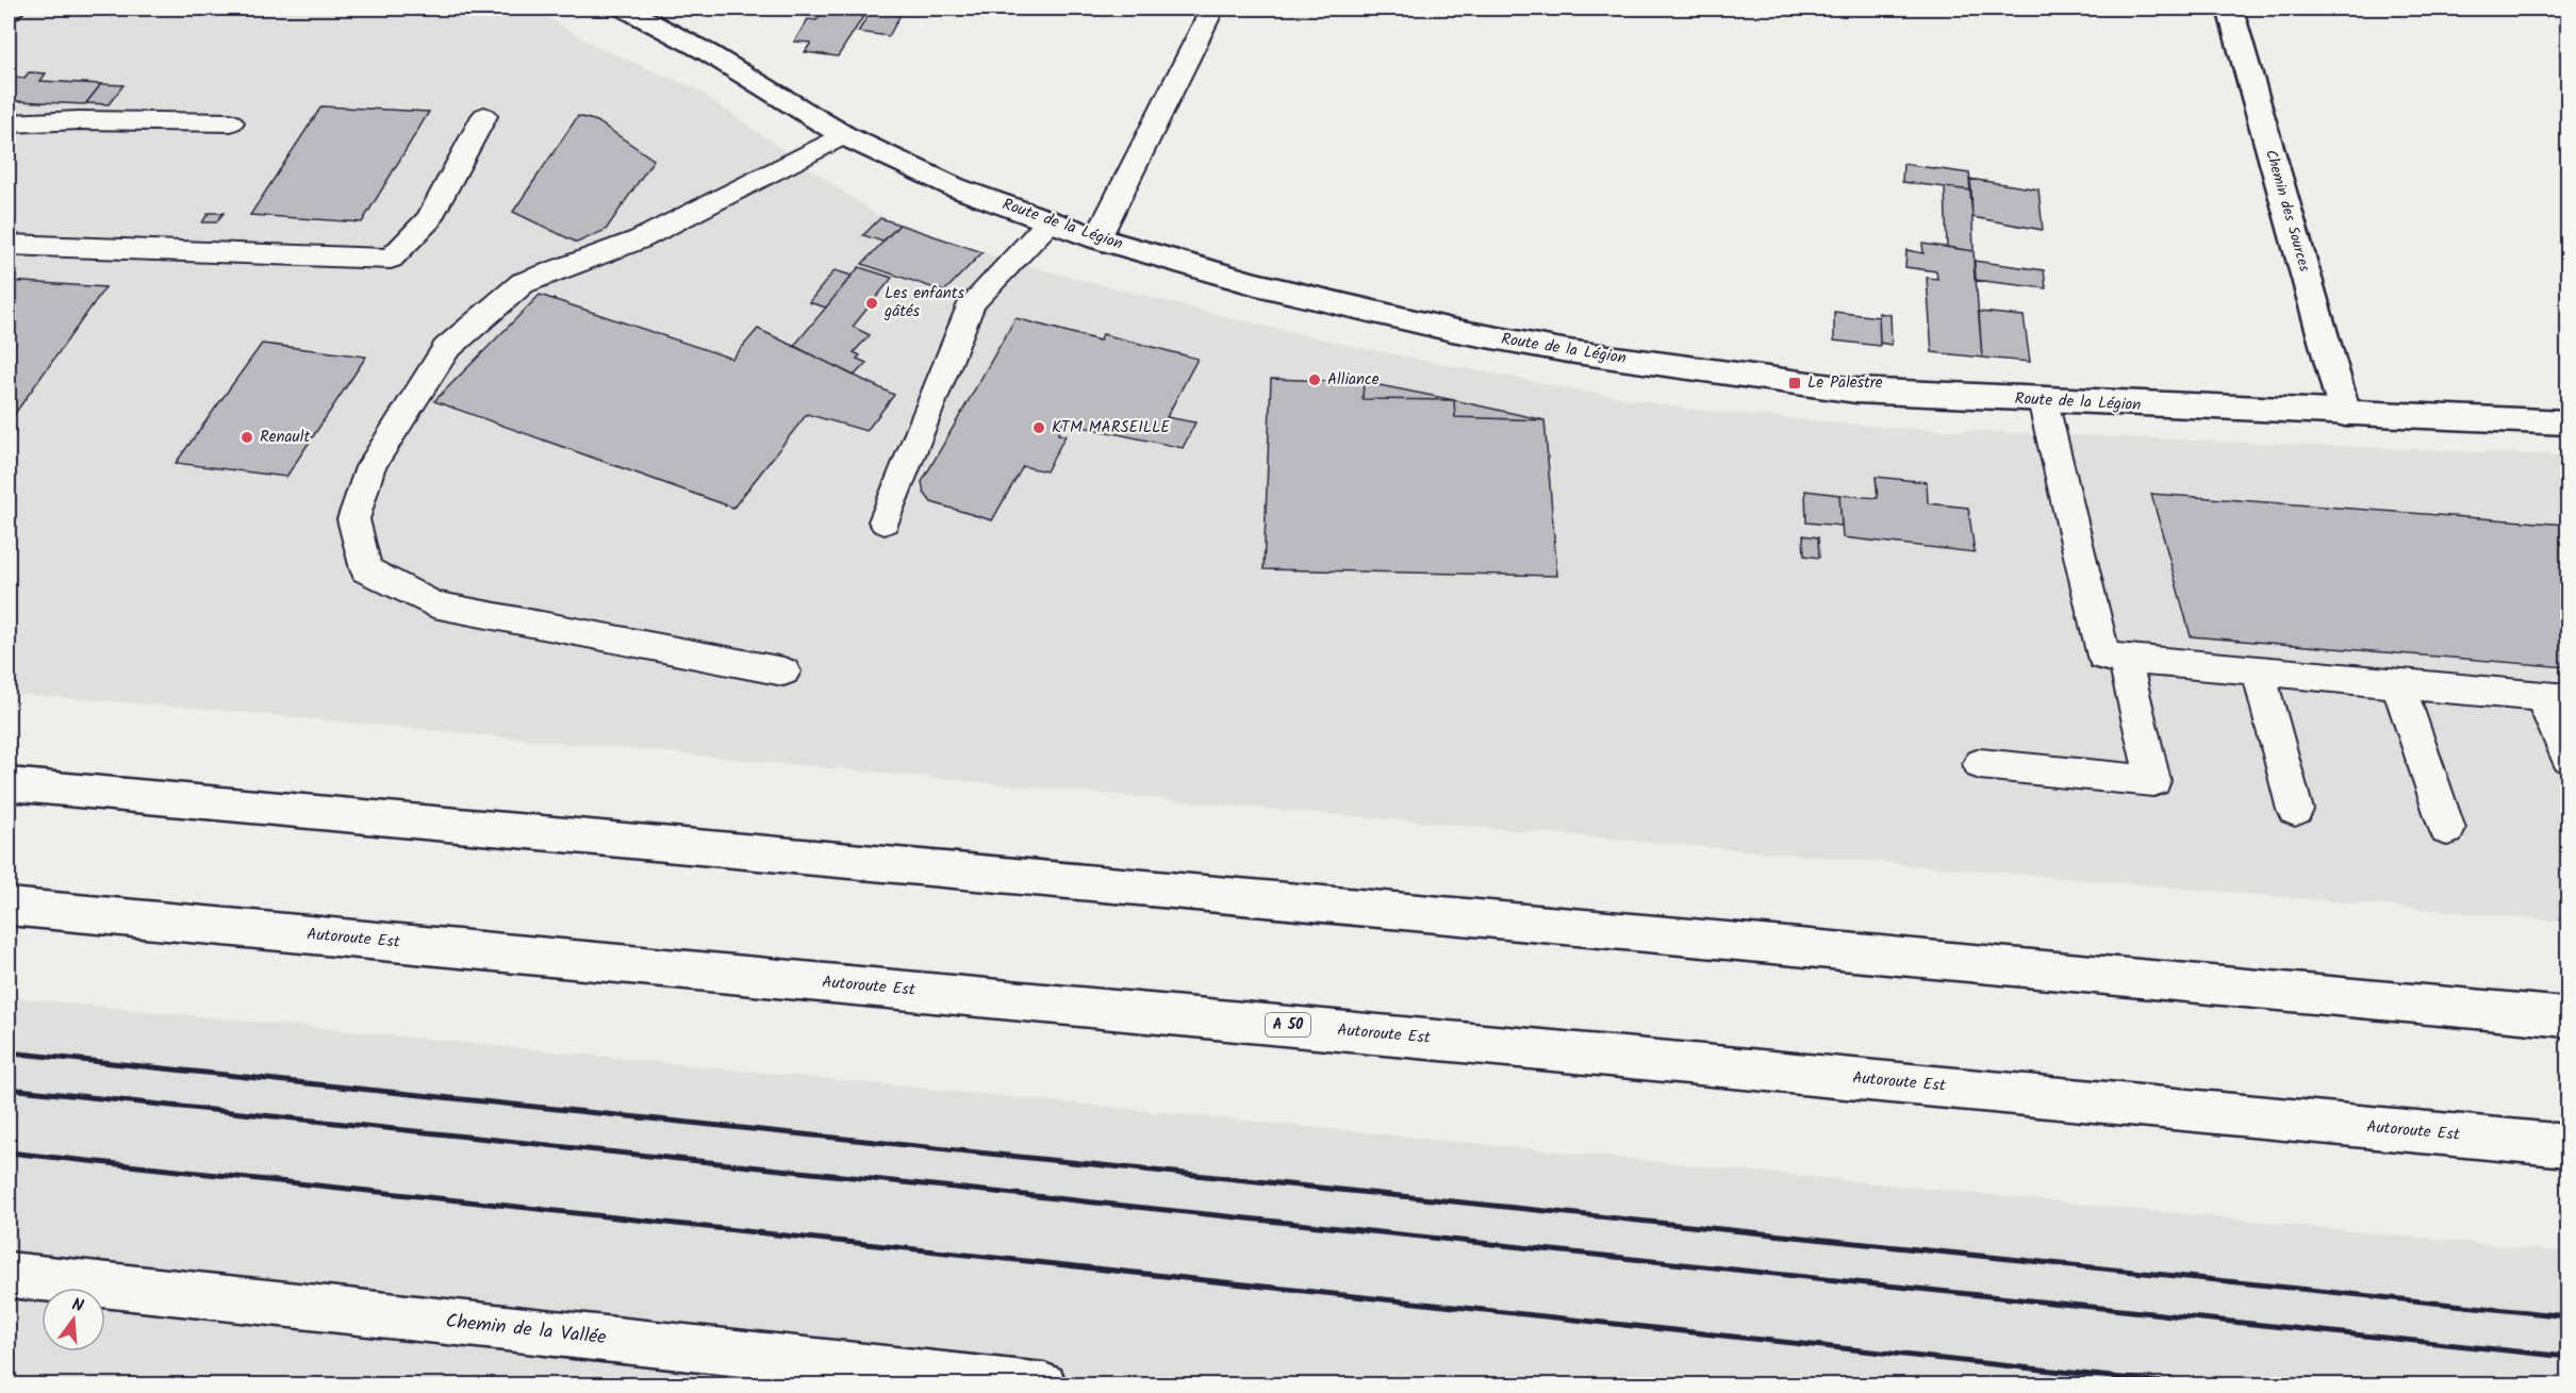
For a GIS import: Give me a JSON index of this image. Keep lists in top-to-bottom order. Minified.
{"streets":{"main road":["Chemin des Sources","Route de la Légion","Autoroute Est","A 50","Chemin de la Vallée"]},"crossings":[["Chemin des Sources","Route de la Légion"]],"places":{"other":["Les enfants gâtés","Alliance","KTM MARSEILLE","Renault"],"transit":["Le Palestre"]},"north":"top"}
